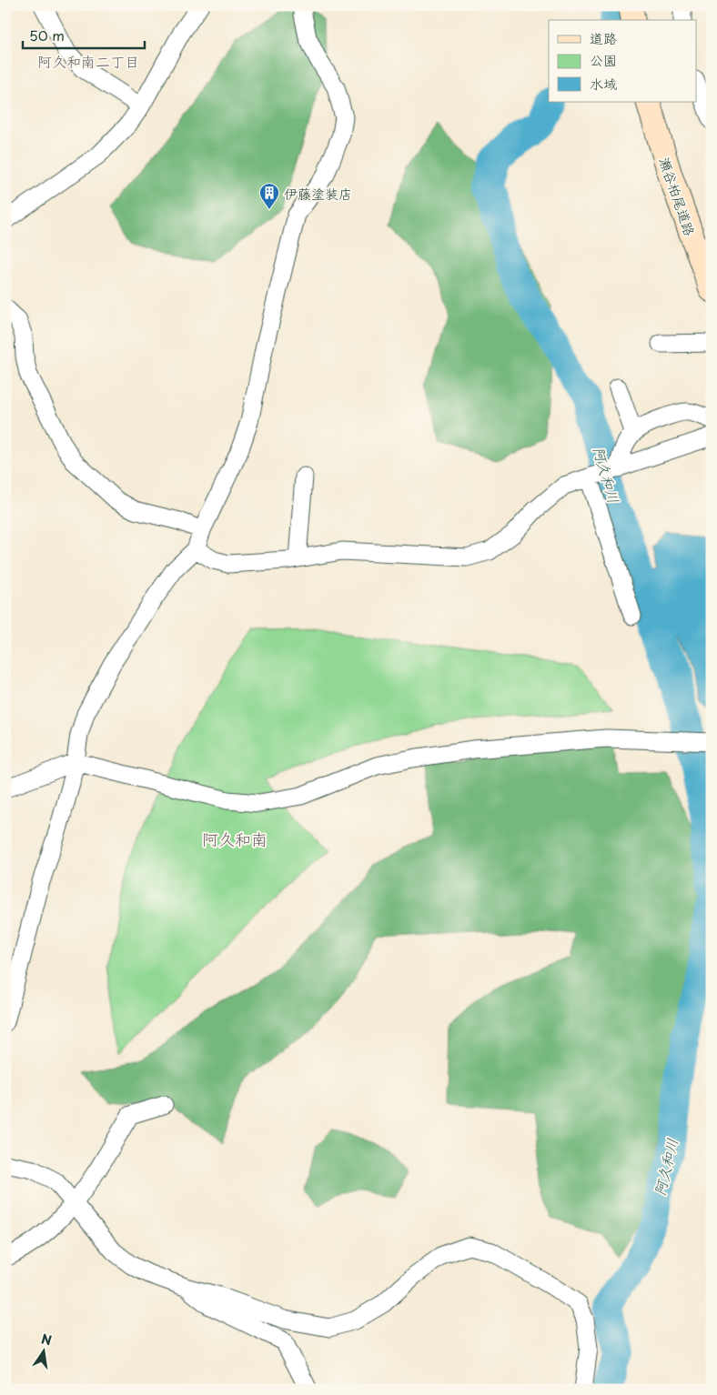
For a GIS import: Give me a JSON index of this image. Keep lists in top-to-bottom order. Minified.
{"streets":{"main road":["瀬谷柏尾道路"]},"districts":["阿久和南二丁目","阿久和南"],"water":["阿久和川"],"places":{"building":["伊藤塗装店"]},"legend":["道路","公園","水域"],"scale_bar":"50 m","north":"top"}
